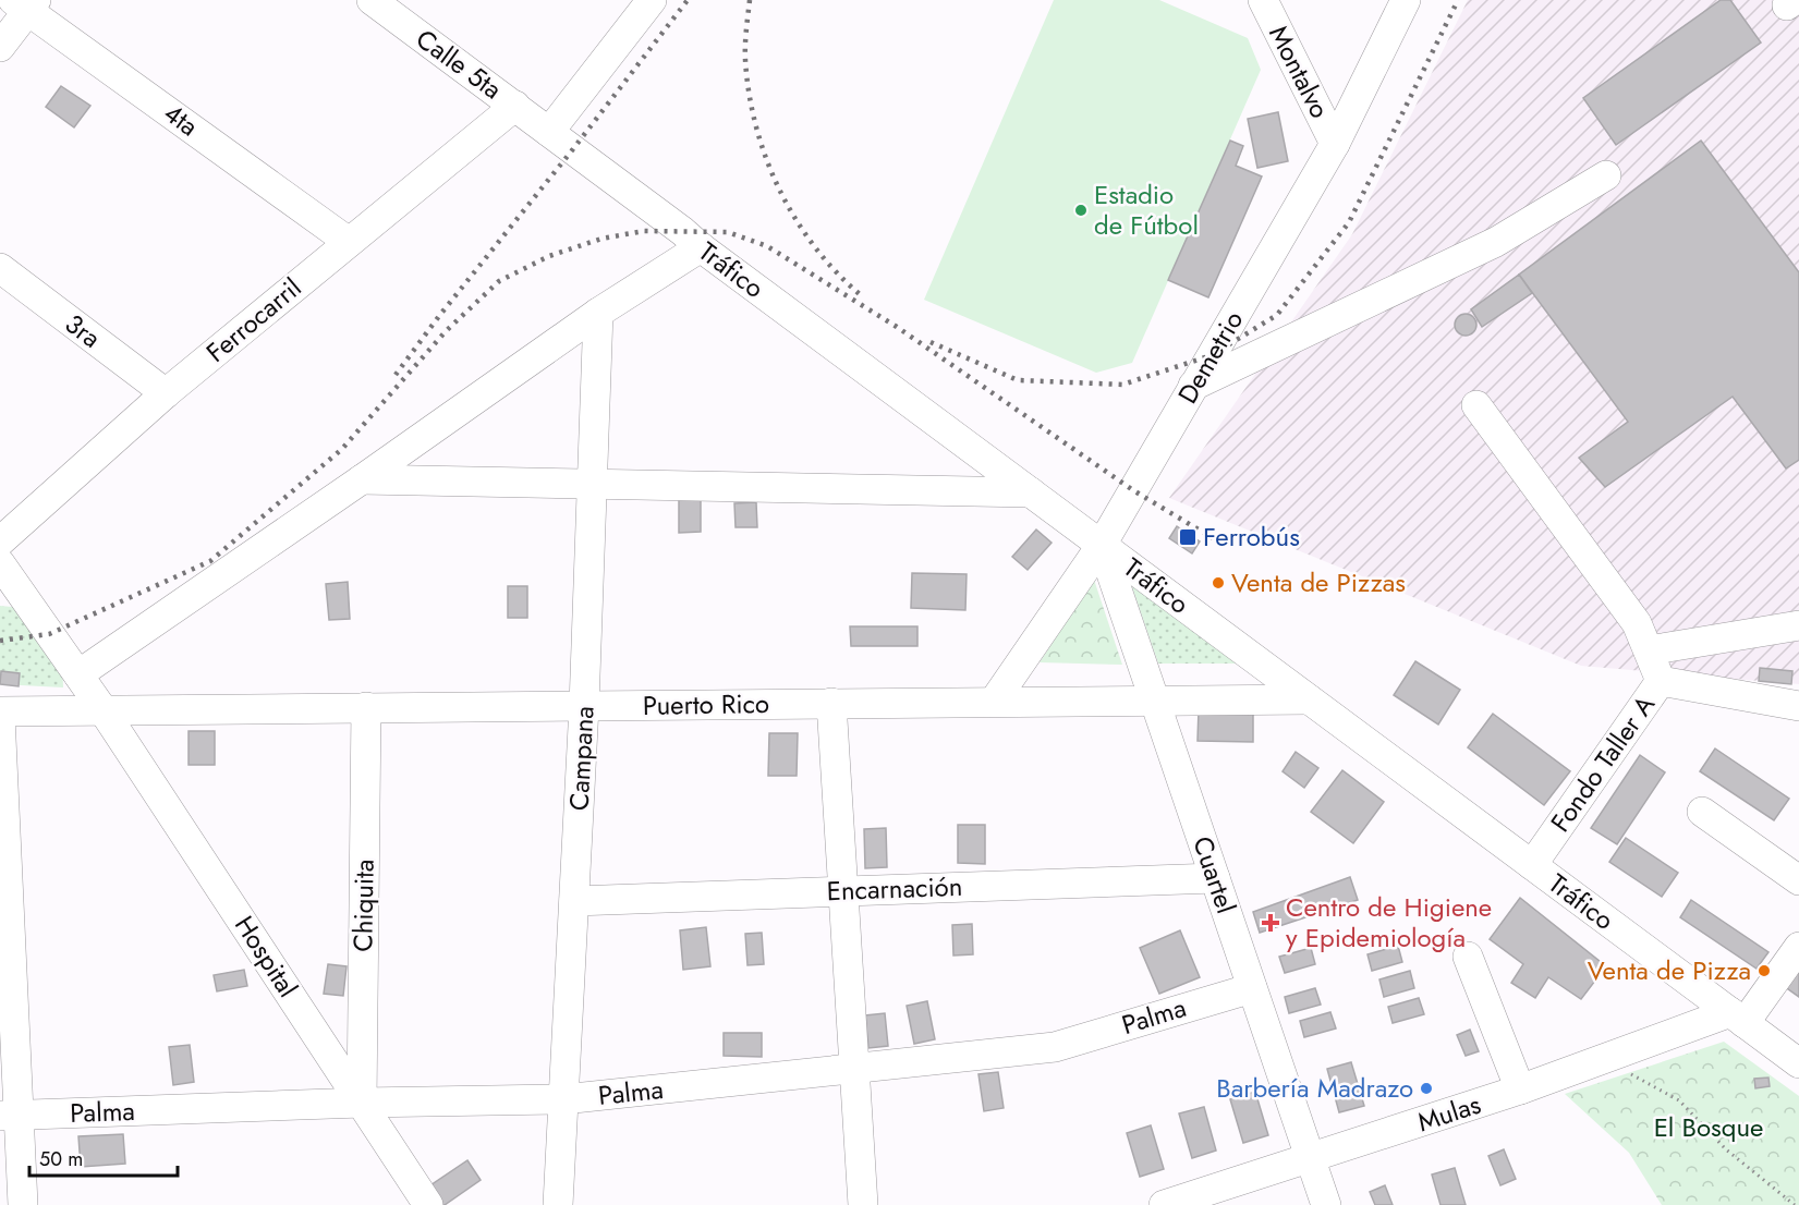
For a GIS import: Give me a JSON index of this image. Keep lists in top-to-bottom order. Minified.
{"streets":{"street":["Calle 5ta","Montalvo","4ta","Tráfico","Ferrocarril","3ra","Demetrio","Puerto Rico","Campana","Fondo Taller A","Cuartel","Encarnación","Chiquita","Hospital","Palma","Mulas"]},"crossings":[["Calle 5ta","Tráfico"],["Calle 5ta","Ferrocarril"],["Montalvo","Demetrio"],["4ta","Ferrocarril"],["Tráfico","Ferrocarril"],["Tráfico","Demetrio"],["Tráfico","Puerto Rico"],["Tráfico","Fondo Taller A"],["Tráfico","Cuartel"],["Tráfico","Mulas"],["Ferrocarril","3ra"],["Demetrio","Puerto Rico"],["Demetrio","Cuartel"],["Puerto Rico","Campana"],["Puerto Rico","Cuartel"],["Puerto Rico","Chiquita"],["Puerto Rico","Hospital"],["Campana","Encarnación"],["Campana","Palma"],["Cuartel","Encarnación"],["Cuartel","Palma"],["Cuartel","Mulas"],["Chiquita","Hospital"],["Chiquita","Palma"],["Hospital","Palma"]],"parks":["El Bosque"],"places":{"other":["Estadio de Fútbol","Venta de Pizzas","Venta de Pizza","Barbería Madrazo"],"transit":["Ferrobús"],"health":["Centro de Higiene y Epidemiología"]},"scale_bar":"50 m"}
